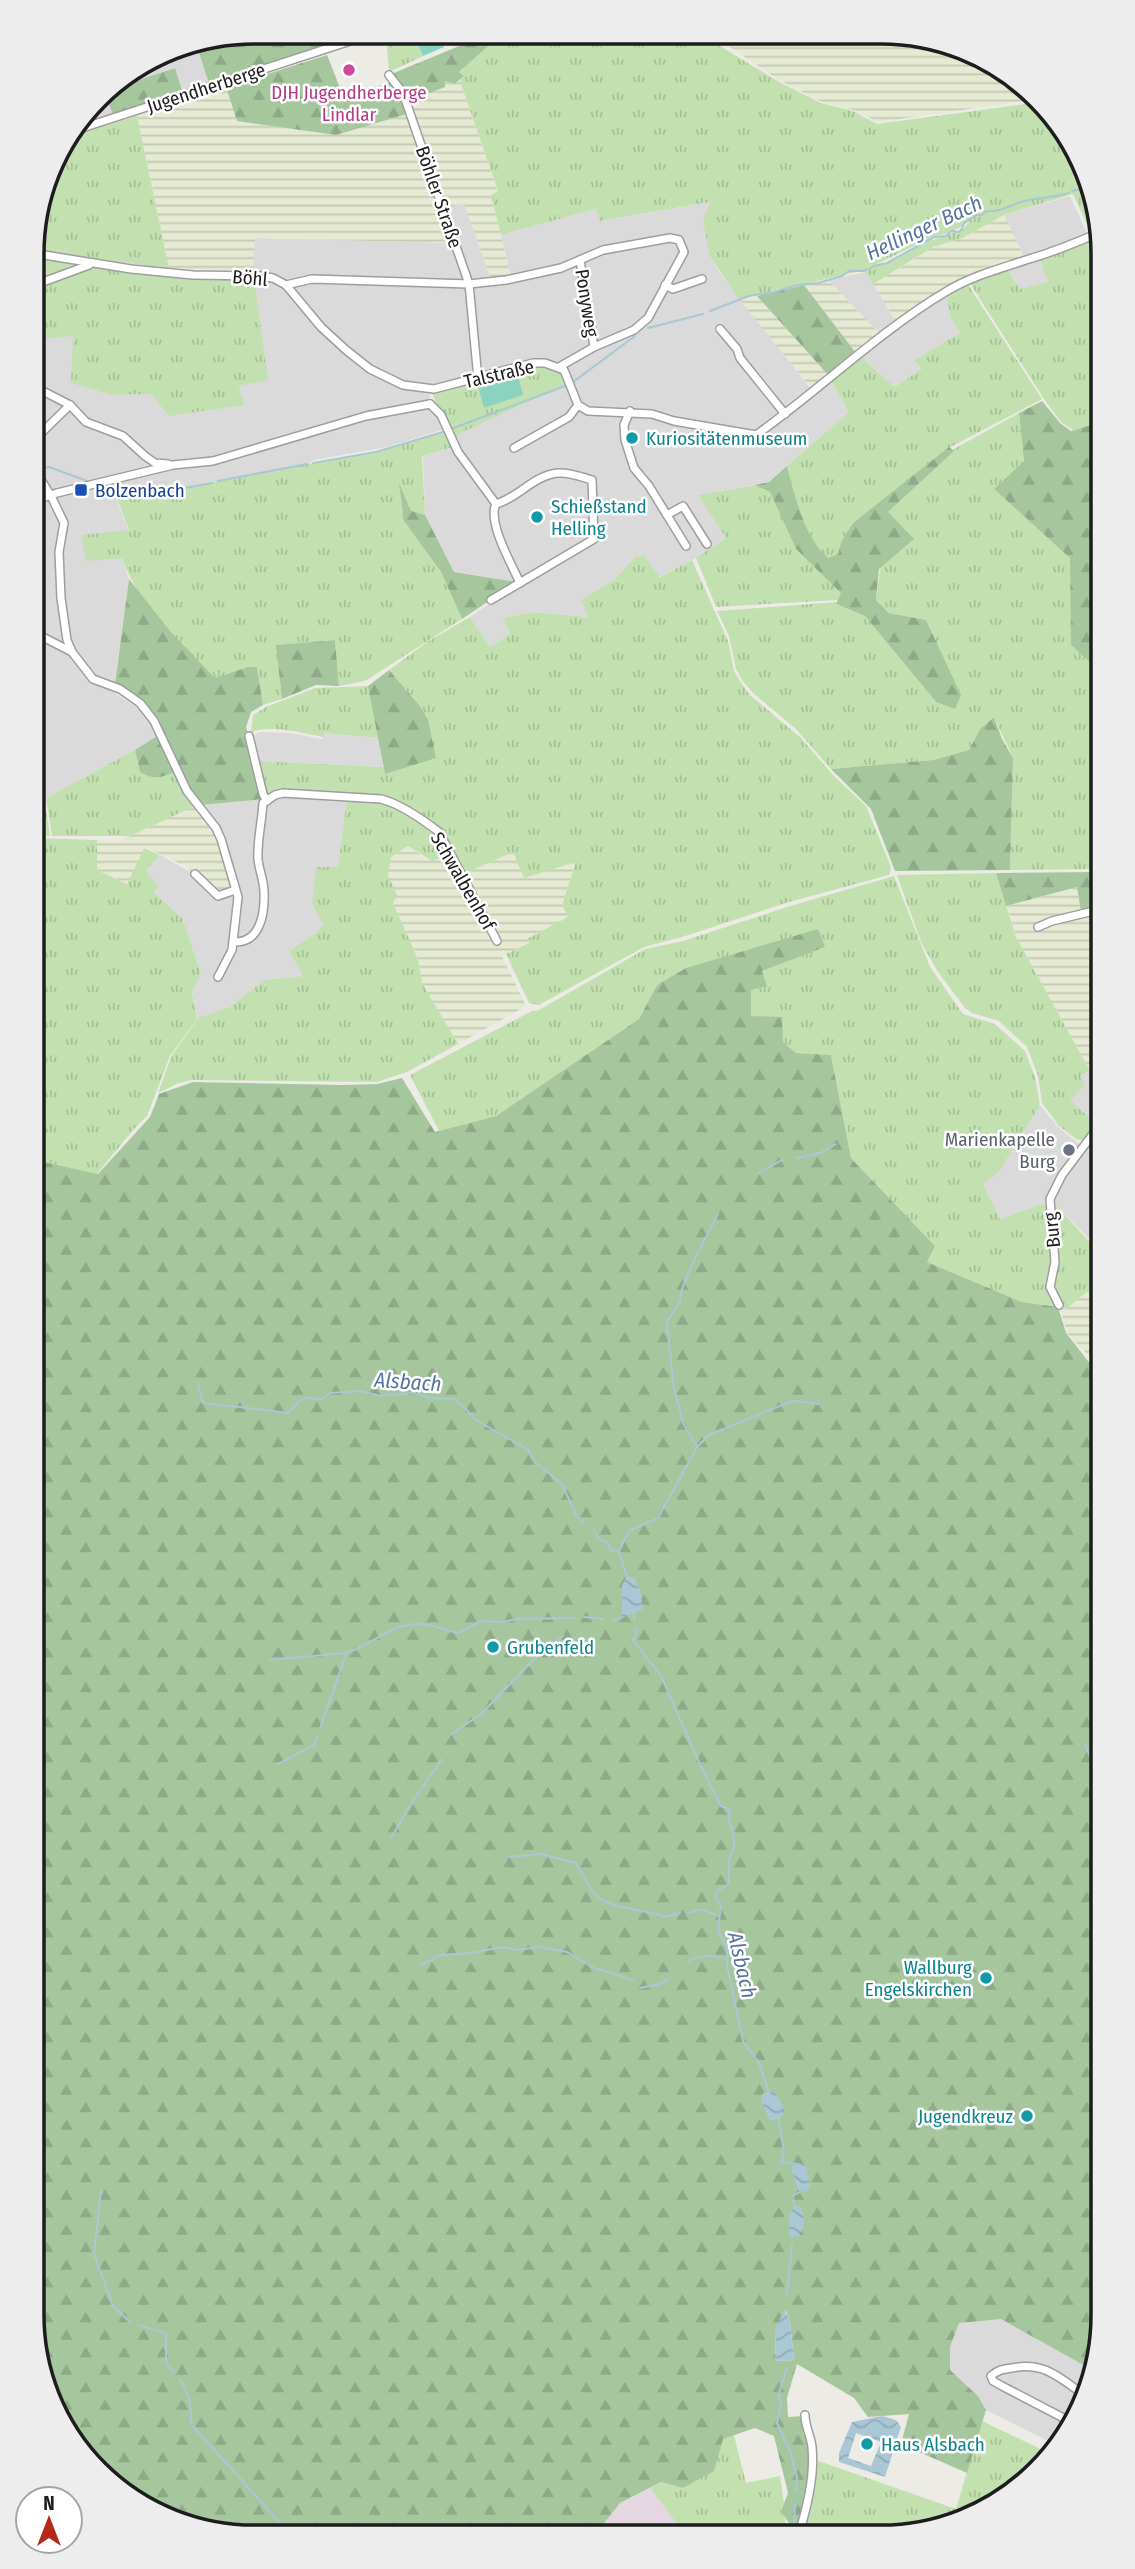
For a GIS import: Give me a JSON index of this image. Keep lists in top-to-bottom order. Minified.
{"streets":{"street":["Jugendherberge","Böhler Straße","Böhl","Ponyweg","Talstraße","Schwalbenhof","Burg"]},"crossings":[["Böhler Straße","Talstraße"],["Böhl","Talstraße"],["Ponyweg","Talstraße"]],"water":["Hellinger Bach","Alsbach"],"places":{"other":["DJH Jugendherberge Lindlar","Kuriositätenmuseum","Schießstand Helling","Marienkapelle Burg","Grubenfeld","Wallburg Engelskirchen","Jugendkreuz","Haus Alsbach"],"transit":["Bolzenbach"]},"north":"top"}
